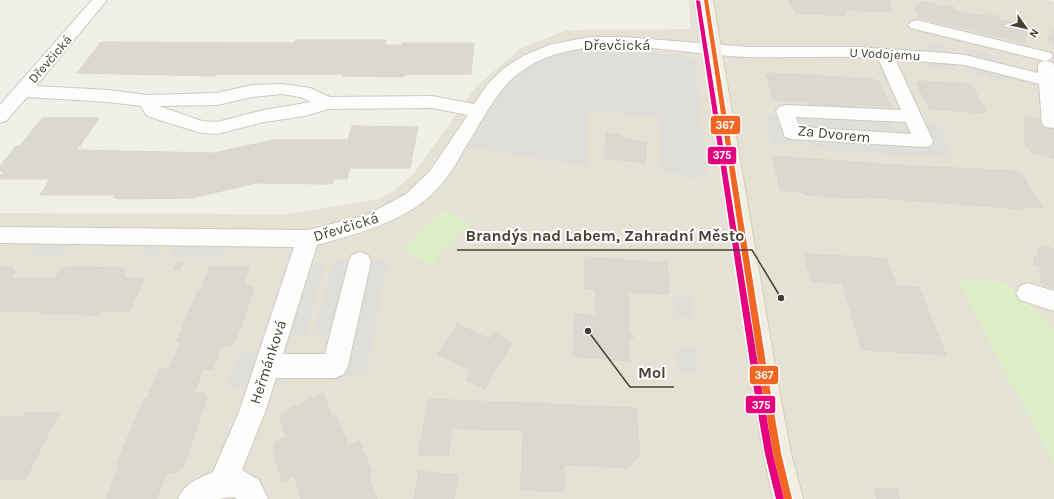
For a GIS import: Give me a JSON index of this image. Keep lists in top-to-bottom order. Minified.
{"streets":{"street":["Dřevčická","U Vodojemu","Za Dvorem","Heřmánková"]},"crossings":[["Dřevčická","U Vodojemu"],["Dřevčická","Heřmánková"],["U Vodojemu","Za Dvorem"]],"places":["Brandýs nad Labem, Zahradní Město","Mol"],"lines":["transit line 367","transit line 375"],"north":"bottom right"}
